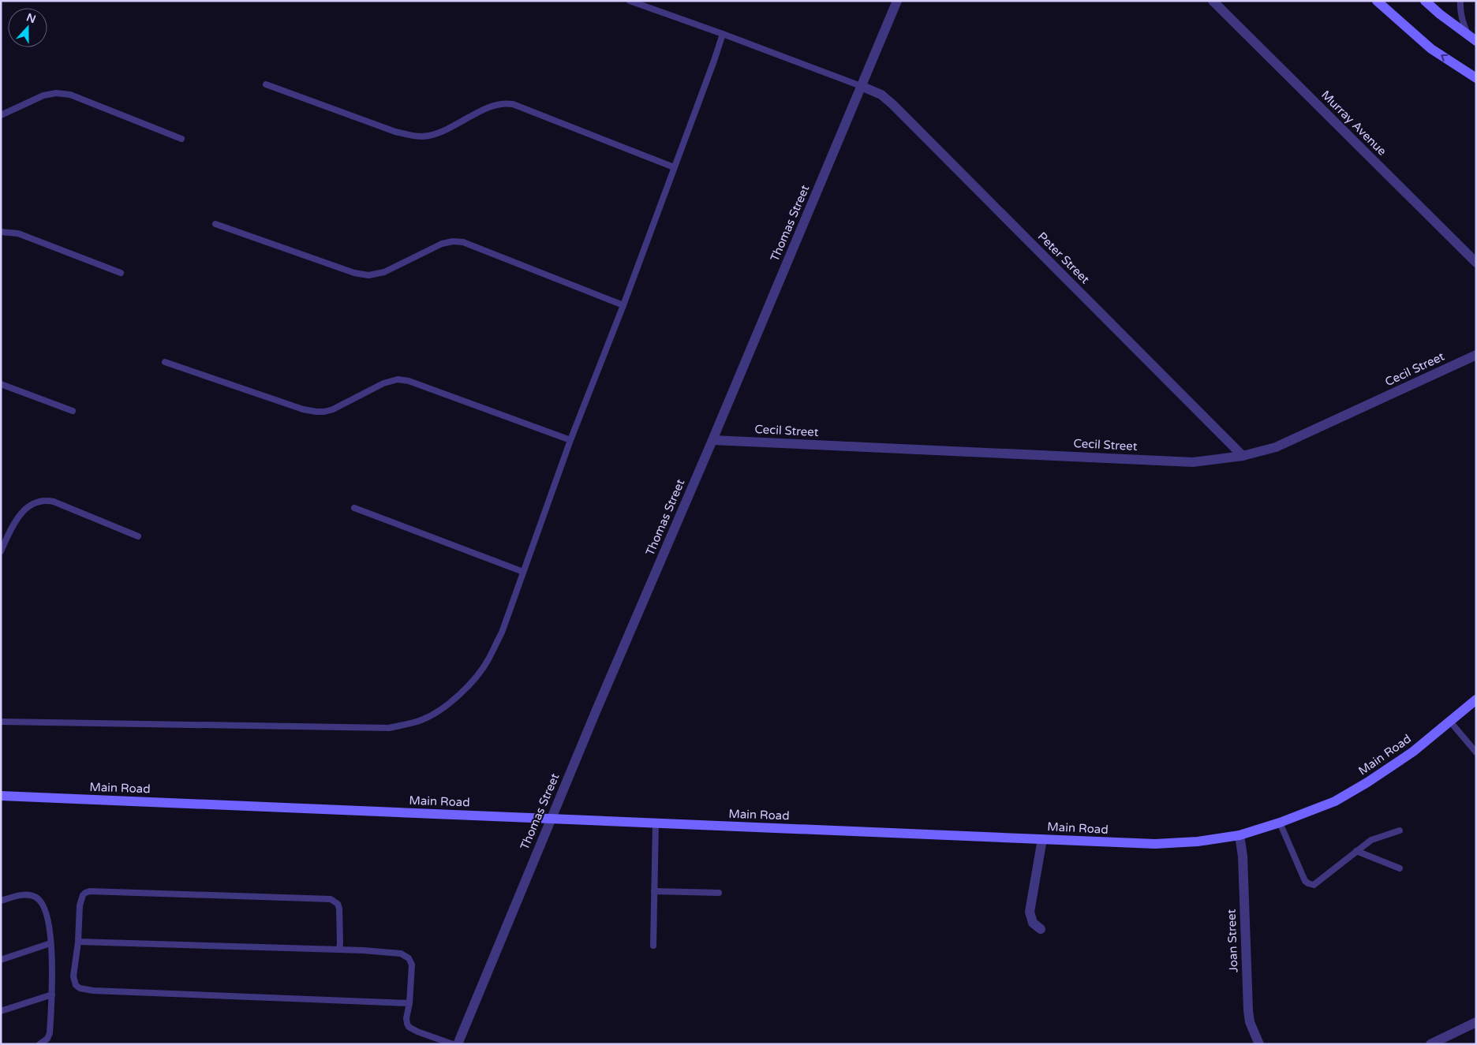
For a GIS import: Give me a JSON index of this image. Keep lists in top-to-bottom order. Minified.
{"streets":{"main road":["Main Road"],"street":["Murray Avenue","Thomas Street","Peter Street","Cecil Street","Joan Street"]},"crossings":[["Thomas Street","Peter Street"],["Thomas Street","Cecil Street"],["Thomas Street","Main Road"],["Peter Street","Cecil Street"],["Main Road","Joan Street"]],"north":"top"}
